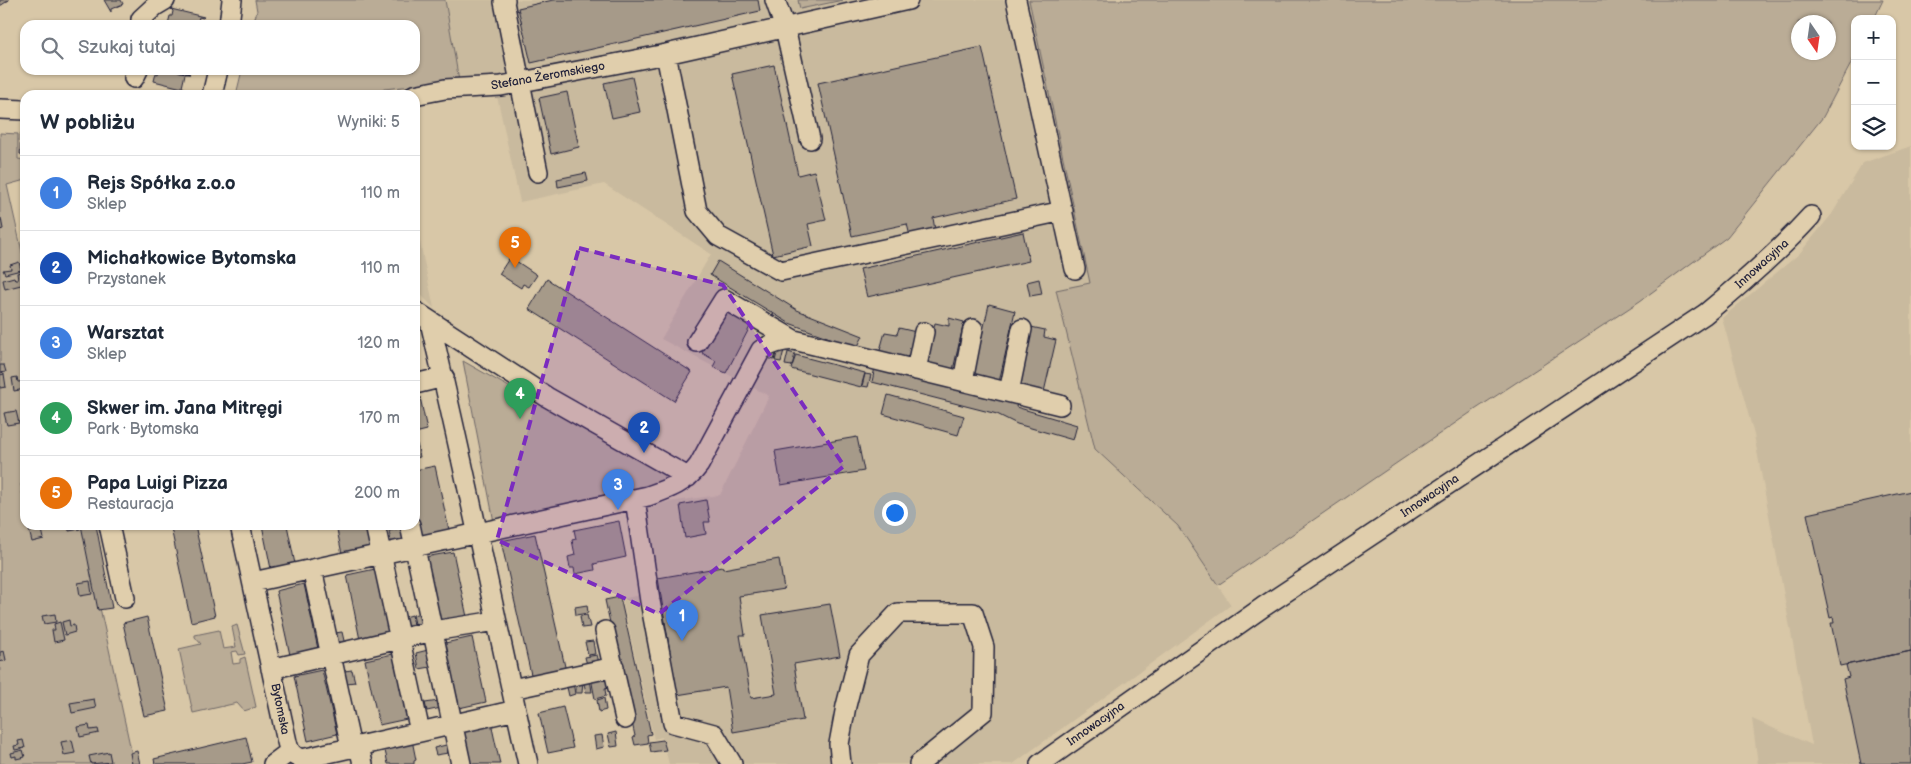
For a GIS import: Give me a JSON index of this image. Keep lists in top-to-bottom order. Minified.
{"streets":{"street":["Stefana Żeromskiego","Innowacyjna","Bytomska"]},"north":"bottom","page":{"map_buttons":["+","−"],"search":"Szukaj tutaj","heading":["W pobliżu","Wyniki: 5"],"list":[{"mark":"1","name":"Rejs Spółka z.o.o","note":"Sklep","value":"110 m"},{"mark":"2","name":"Michałkowice Bytomska","note":"Przystanek","value":"110 m"},{"mark":"3","name":"Warsztat","note":"Sklep","value":"120 m"},{"mark":"4","name":"Skwer im. Jana Mitręgi","note":"Park · Bytomska","value":"170 m"},{"mark":"5","name":"Papa Luigi Pizza","note":"Restauracja","value":"200 m"}],"pins":["5","4","2","3","1"]}}
